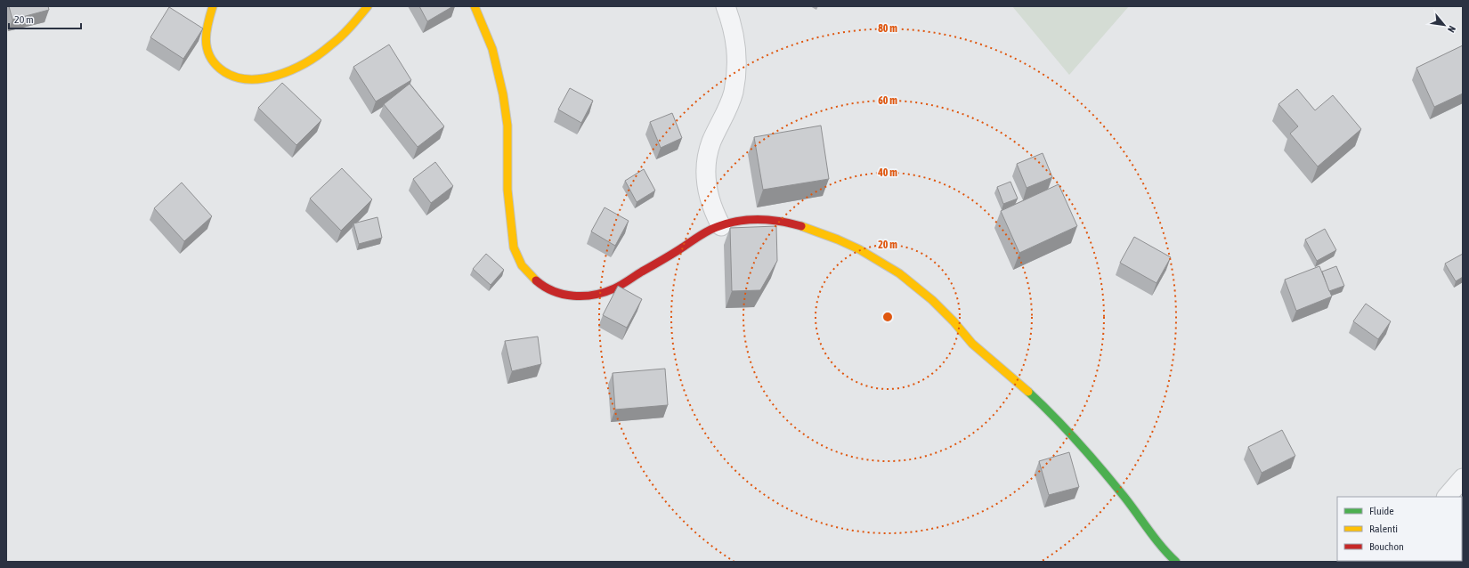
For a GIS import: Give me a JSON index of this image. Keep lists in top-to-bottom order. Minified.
{"legend":["Fluide","Ralenti","Bouchon"],"scale_bar":"20 m","north":"bottom right","rings":["80 m","60 m","40 m","20 m"]}
